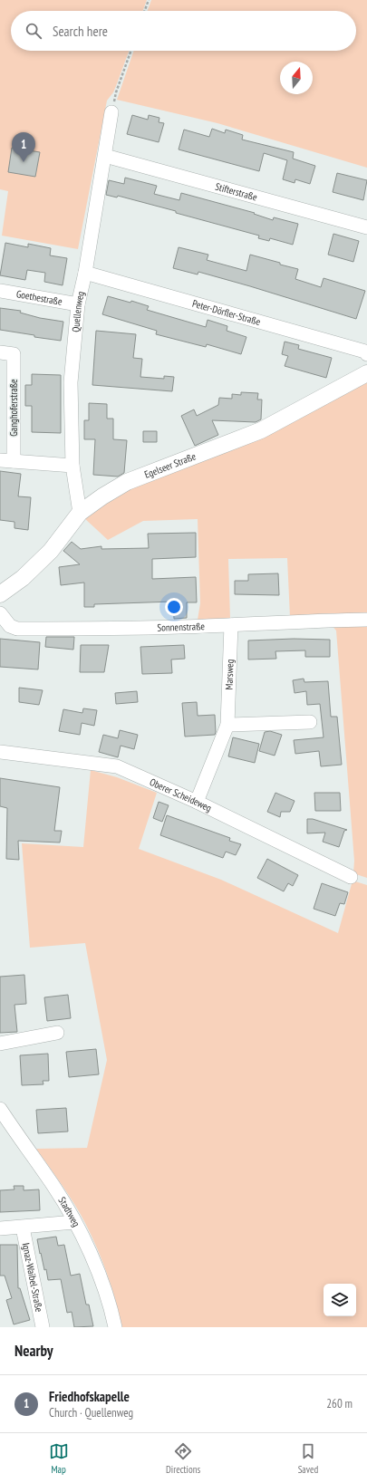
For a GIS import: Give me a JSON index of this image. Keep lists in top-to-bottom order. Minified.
{"streets":{"street":["Stifterstraße","Goethestraße","Quellenweg","Peter-Dörfler-Straße","Ganghoferstraße","Egelseer Straße","Sonnenstraße","Marsweg","Oberer Scheideweg","Stadtweg","Ignaz-Waibel-Straße"]},"crossings":[["Stifterstraße","Quellenweg"],["Goethestraße","Quellenweg"],["Quellenweg","Peter-Dörfler-Straße"],["Quellenweg","Egelseer Straße"],["Sonnenstraße","Marsweg"],["Marsweg","Oberer Scheideweg"]],"north":"top","page":{"search":"Search here","pins":"1","heading":"Nearby","list":[{"mark":"1","name":"Friedhofskapelle","note":"Church · Quellenweg","value":"260 m"}],"nav":["Map","Directions","Saved"]}}
